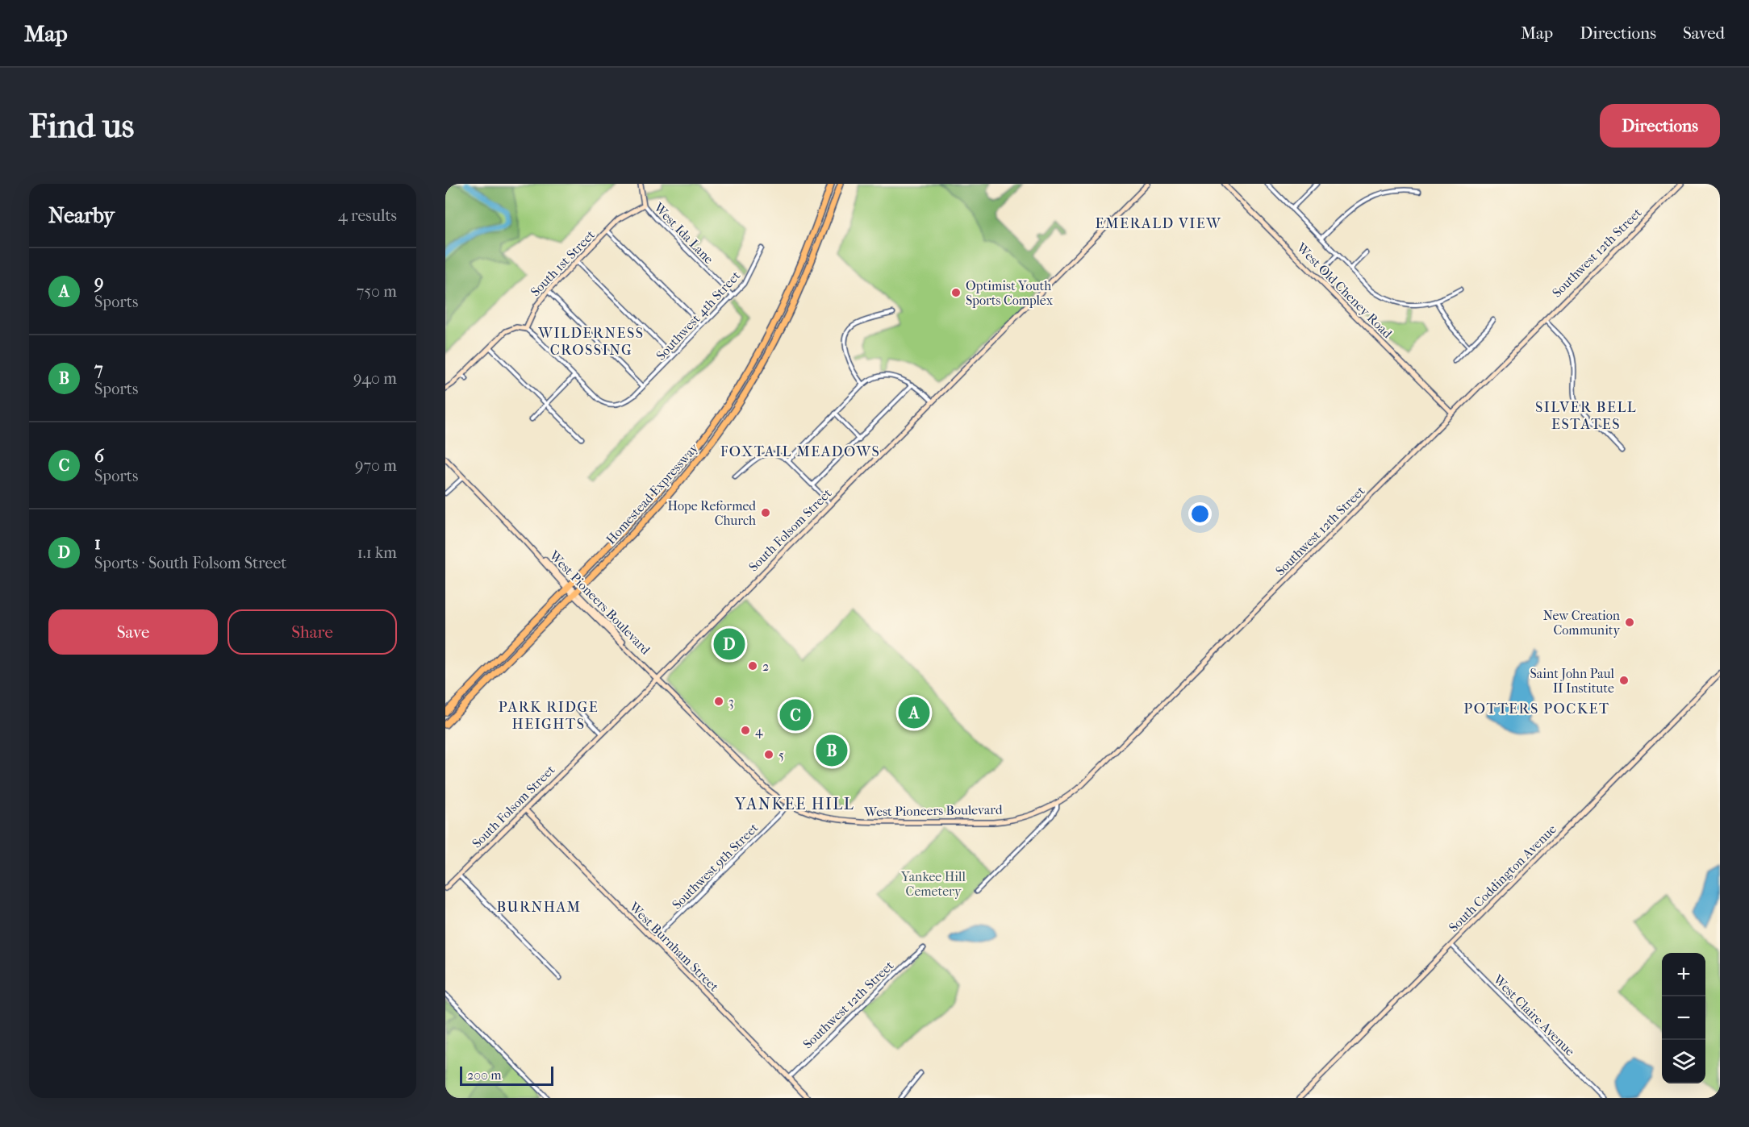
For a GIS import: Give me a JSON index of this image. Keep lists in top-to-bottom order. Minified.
{"streets":{"highway":["Homestead Expressway"],"street":["West Ida Lane","Southwest 12th Street","South 1st Street","West Old Cheney Road","Southwest 4th Street","South Folsom Street","West Pioneers Boulevard","Southwest 9th Street","South Coddington Avenue","West Burnham Street","West Claire Avenue"]},"crossings":[["West Ida Lane","South 1st Street"],["West Ida Lane","Southwest 4th Street"],["Southwest 12th Street","West Old Cheney Road"],["Southwest 12th Street","West Pioneers Boulevard"],["Southwest 12th Street","West Burnham Street"],["Homestead Expressway","West Pioneers Boulevard"],["South Folsom Street","West Pioneers Boulevard"],["South Folsom Street","West Burnham Street"],["West Pioneers Boulevard","Southwest 9th Street"],["Southwest 9th Street","West Burnham Street"],["South Coddington Avenue","West Claire Avenue"]],"districts":["EMERALD VIEW","WILDERNESS CROSSING","SILVER BELL ESTATES","FOXTAIL MEADOWS","PARK RIDGE HEIGHTS","POTTERS POCKET","YANKEE HILL","BURNHAM"],"parks":["Yankee Hill Cemetery"],"places":["Optimist Youth Sports Complex","Hope Reformed Church","New Creation Community","2","Saint John Paul II Institute","3","4","5"],"scale_bar":"200 m","page":{"header":"Map","nav":["Map","Directions","Saved"],"buttons":["Directions",["Save","Share"]],"title":"Find us","heading":["Nearby","4 results"],"list":[{"mark":"A","name":"9","note":"Sports","value":"750 m"},{"mark":"B","name":"7","note":"Sports","value":"940 m"},{"mark":"C","name":"6","note":"Sports","value":"970 m"},{"mark":"D","name":"1","note":"Sports · South Folsom Street","value":"1.1 km"}],"pins":["D","A","C","B"],"map_buttons":["+","−"],"scale":"200 m"}}
